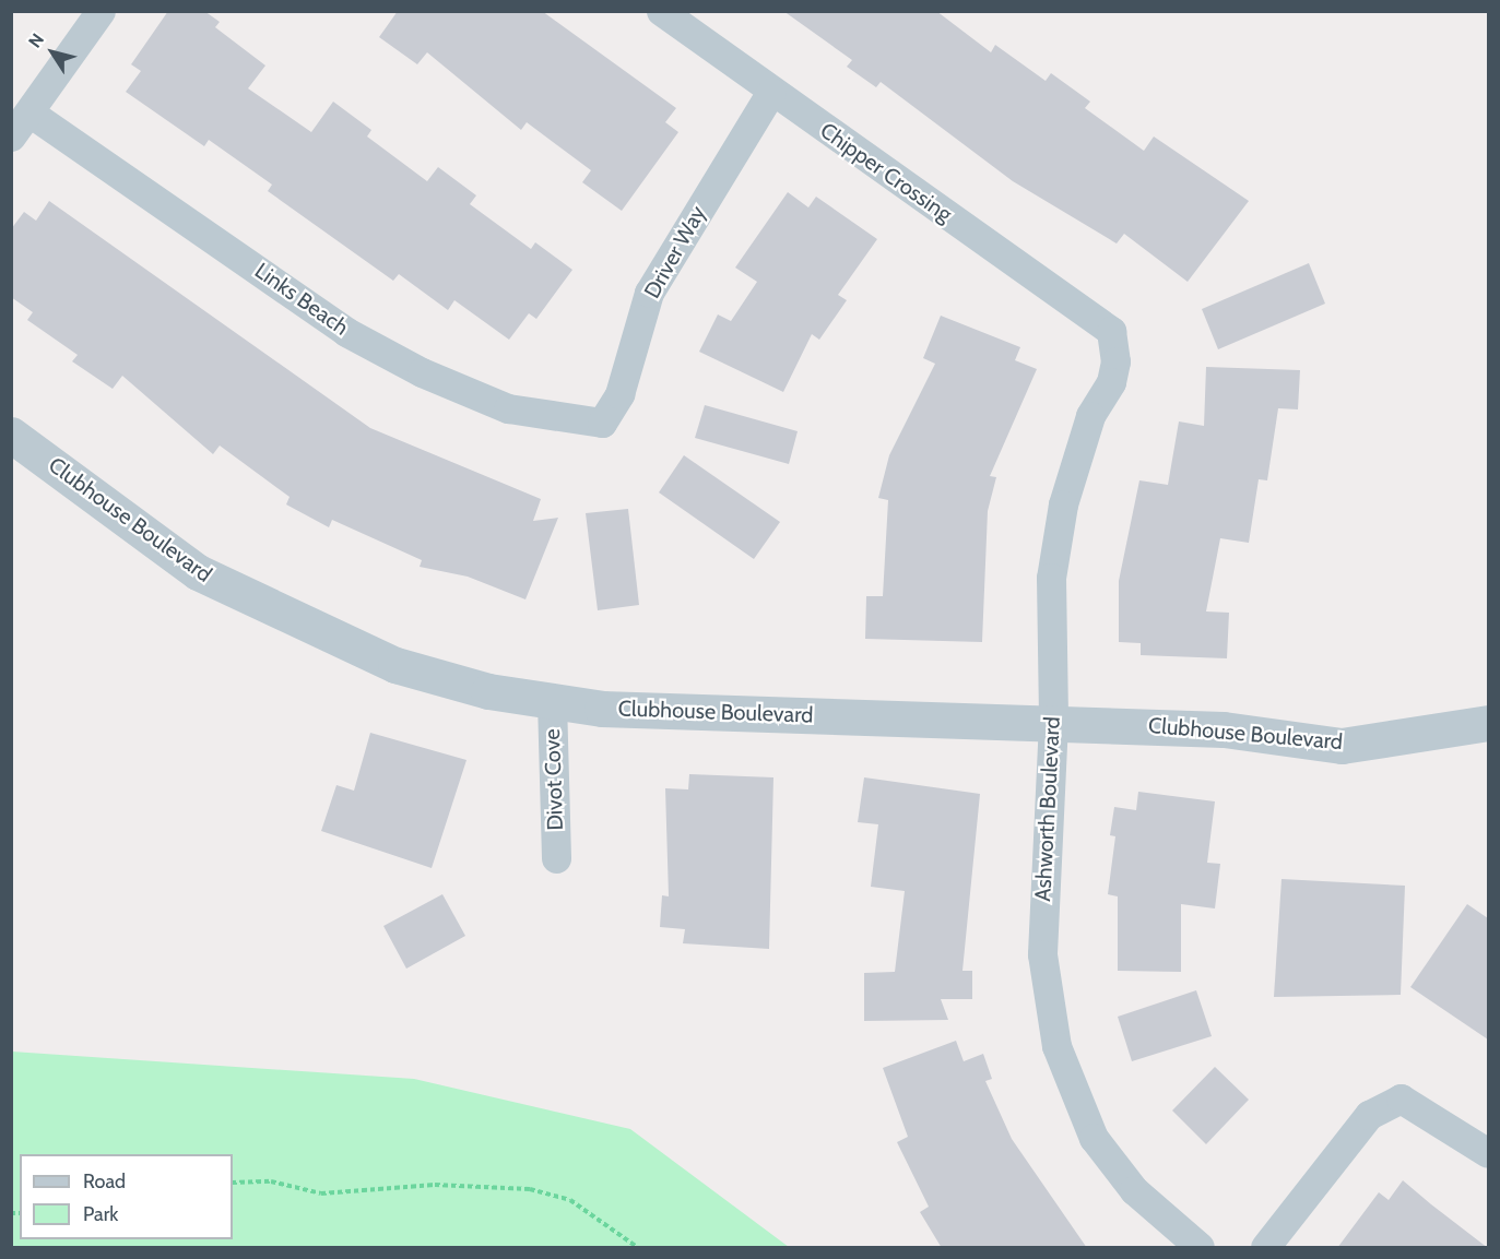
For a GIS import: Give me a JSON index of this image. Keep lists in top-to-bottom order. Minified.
{"streets":{"street":["Chipper Crossing","Driver Way","Links Beach","Clubhouse Boulevard","Divot Cove","Ashworth Boulevard"]},"crossings":[["Chipper Crossing","Driver Way"],["Chipper Crossing","Ashworth Boulevard"],["Driver Way","Links Beach"],["Clubhouse Boulevard","Divot Cove"],["Clubhouse Boulevard","Ashworth Boulevard"]],"legend":["Road","Park"],"north":"top left"}
